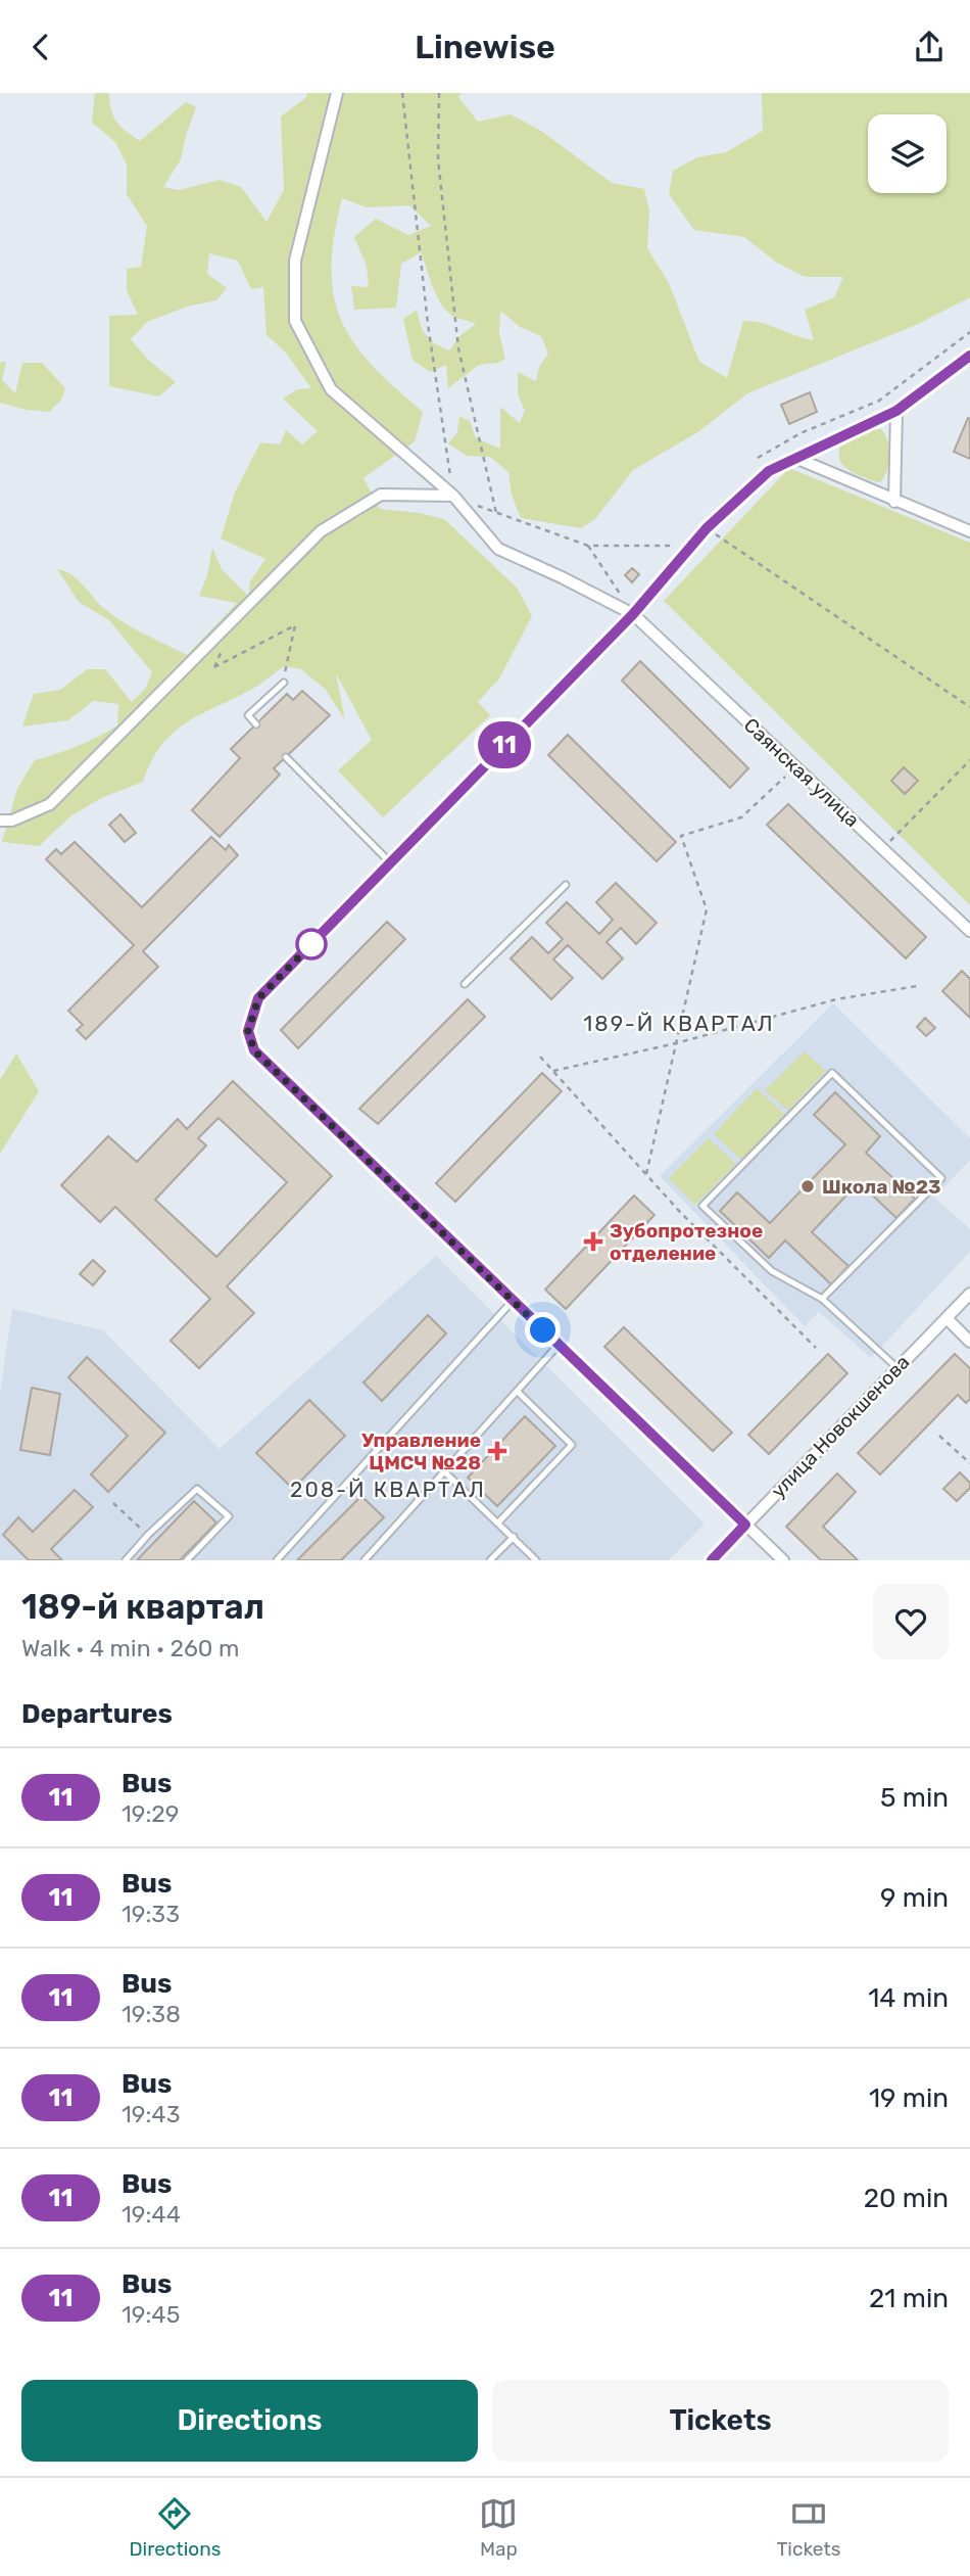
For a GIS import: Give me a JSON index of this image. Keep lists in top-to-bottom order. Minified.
{"streets":{"street":["Саянская улица","улица Новокшенова"]},"districts":["189-Й КВАРТАЛ","208-Й КВАРТАЛ"],"places":{"other":["Школа №23"],"health":["Зубопротезное отделение","Управление ЦМСЧ №28"]},"lines":["bus line 11"],"page":{"header":"Linewise","on_map":"11","heading":[["189-й квартал","Walk · 4 min · 260 m"],"Departures"],"list":[{"mark":"11","name":"Bus","note":"19:29","value":"5 min"},{"mark":"11","name":"Bus","note":"19:33","value":"9 min"},{"mark":"11","name":"Bus","note":"19:38","value":"14 min"},{"mark":"11","name":"Bus","note":"19:43","value":"19 min"},{"mark":"11","name":"Bus","note":"19:44","value":"20 min"},{"mark":"11","name":"Bus","note":"19:45","value":"21 min"}],"buttons":["Directions","Tickets"],"tabs":["Directions","Map","Tickets"]}}
